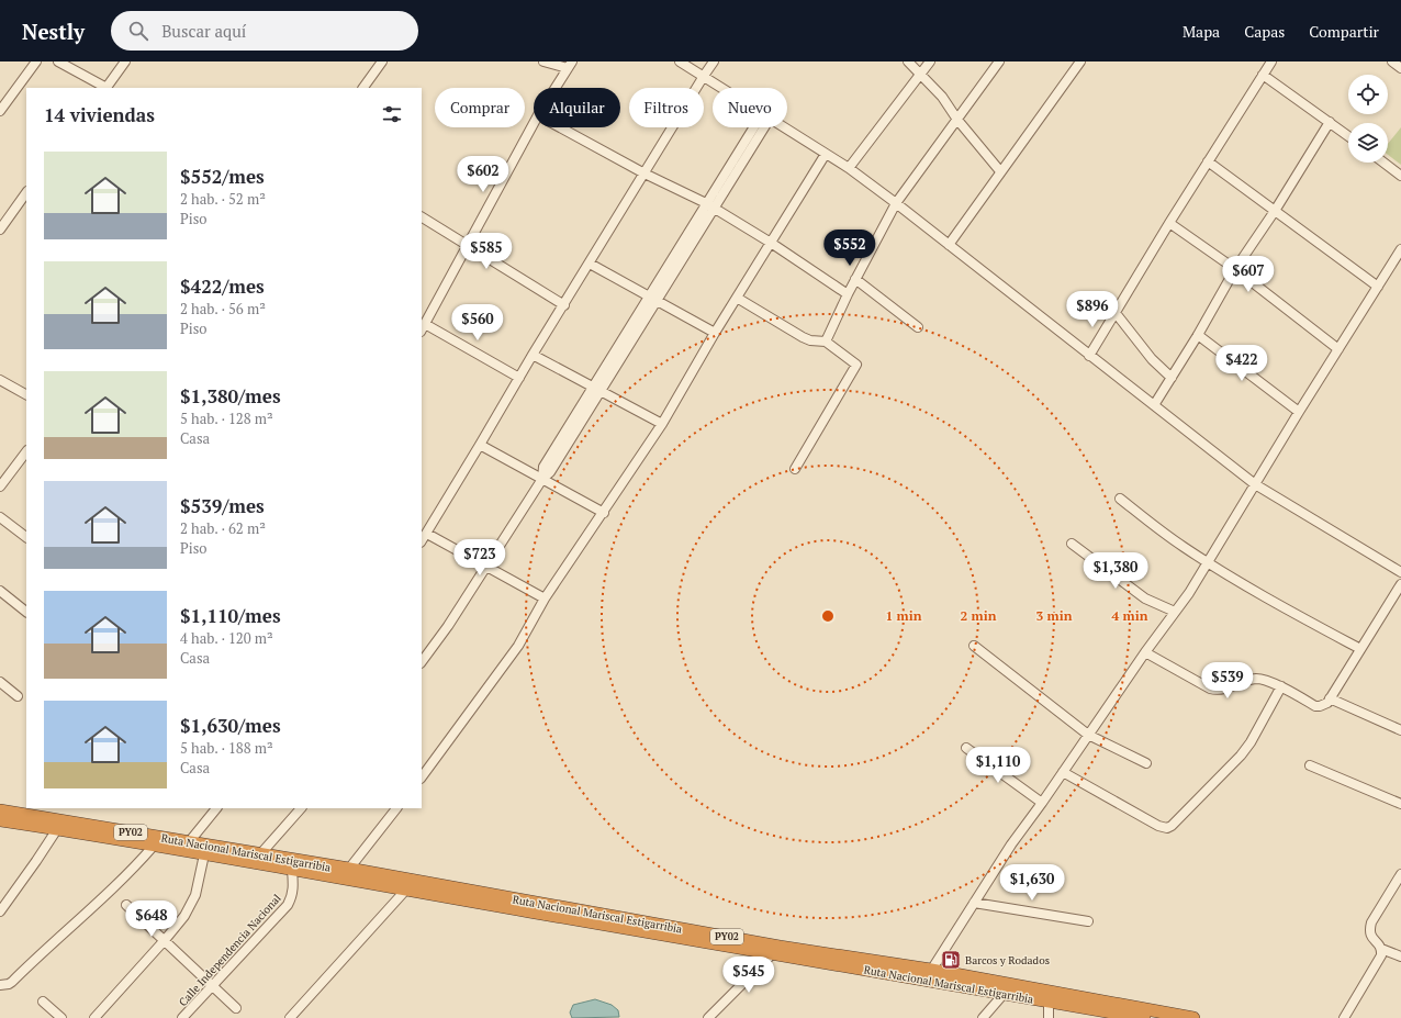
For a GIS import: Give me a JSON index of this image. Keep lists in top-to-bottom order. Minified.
{"streets":{"highway":["PY02","Ruta Nacional Mariscal Estigarribia"],"street":["Calle Independencia Nacional"]},"crossings":[["Ruta Nacional Mariscal Estigarribia","Calle Independencia Nacional"]],"places":{"fuel station":["Barcos y Rodados"]},"page":{"header":"Nestly","search":"Buscar aquí","nav":["Mapa","Capas","Compartir"],"chip":["Comprar","Alquilar","Filtros","Nuevo"],"heading":"14 viviendas","list":[{"name":"$552/mes","note":"2 hab. · 52 m² · Piso"},{"name":"$422/mes","note":"2 hab. · 56 m² · Piso"},{"name":"$1,380/mes","note":"5 hab. · 128 m² · Casa"},{"name":"$539/mes","note":"2 hab. · 62 m² · Piso"},{"name":"$1,110/mes","note":"4 hab. · 120 m² · Casa"},{"name":"$1,630/mes","note":"5 hab. · 188 m² · Casa"}],"price":["$602","$552","$585","$607","$896","$560","$422","$723","$1,380","$539","$1,110","$1,630","$648","$545"]},"rings":["1 min","2 min","3 min","4 min"]}
